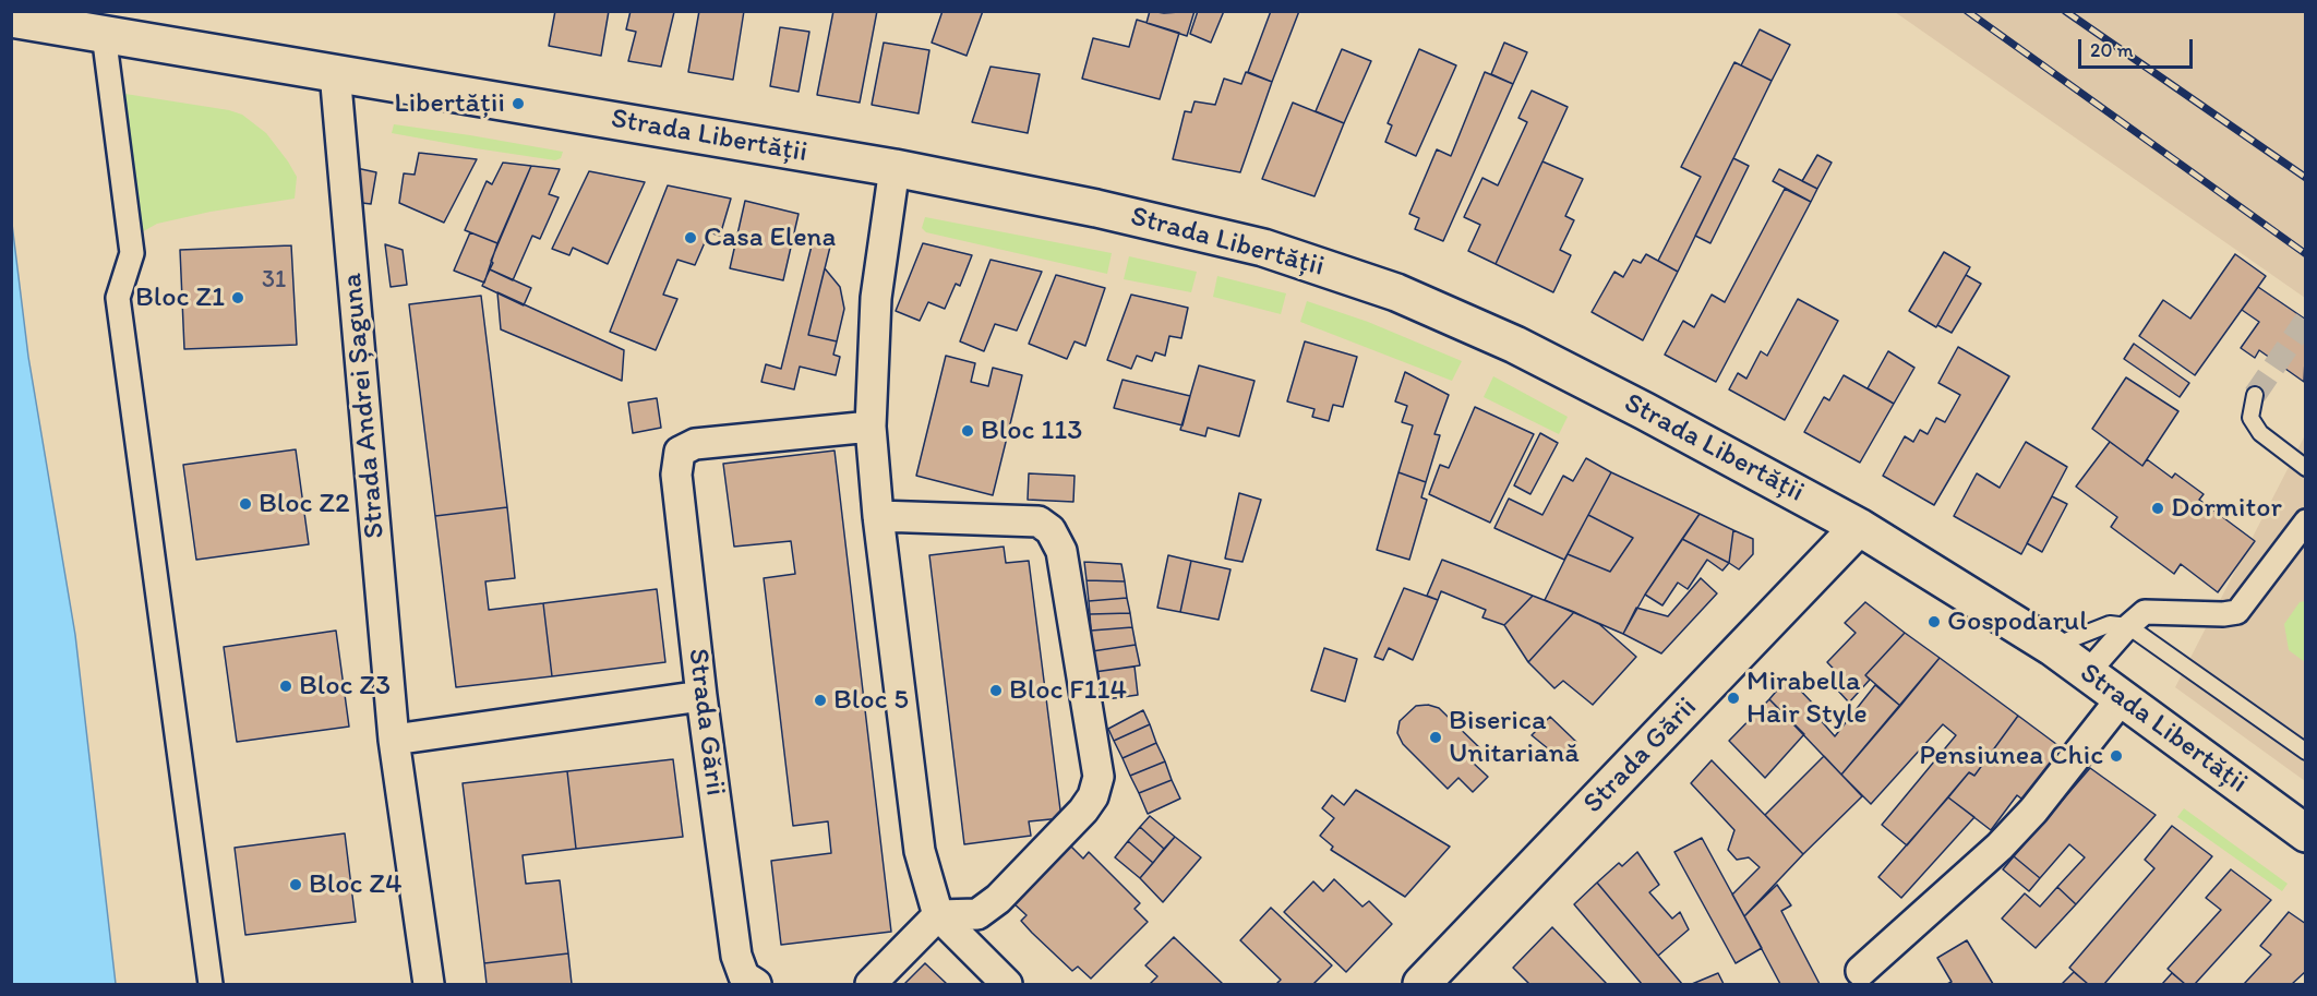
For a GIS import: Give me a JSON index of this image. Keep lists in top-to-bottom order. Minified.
{"streets":{"street":["Strada Libertății","Strada Andrei Șaguna","Strada Gării"]},"crossings":[["Strada Libertății","Strada Andrei Șaguna"],["Strada Libertății","Strada Gării"]],"places":["Libertății","Casa Elena","Bloc Z1","Bloc 113","Bloc Z2","Dormitor","Gospodarul","Bloc Z3","Bloc F114","Mirabella Hair Style","Bloc 5","Biserica Unitariană","Pensiunea Chic","Bloc Z4"],"house_numbers":["31"],"scale_bar":"20 m"}
